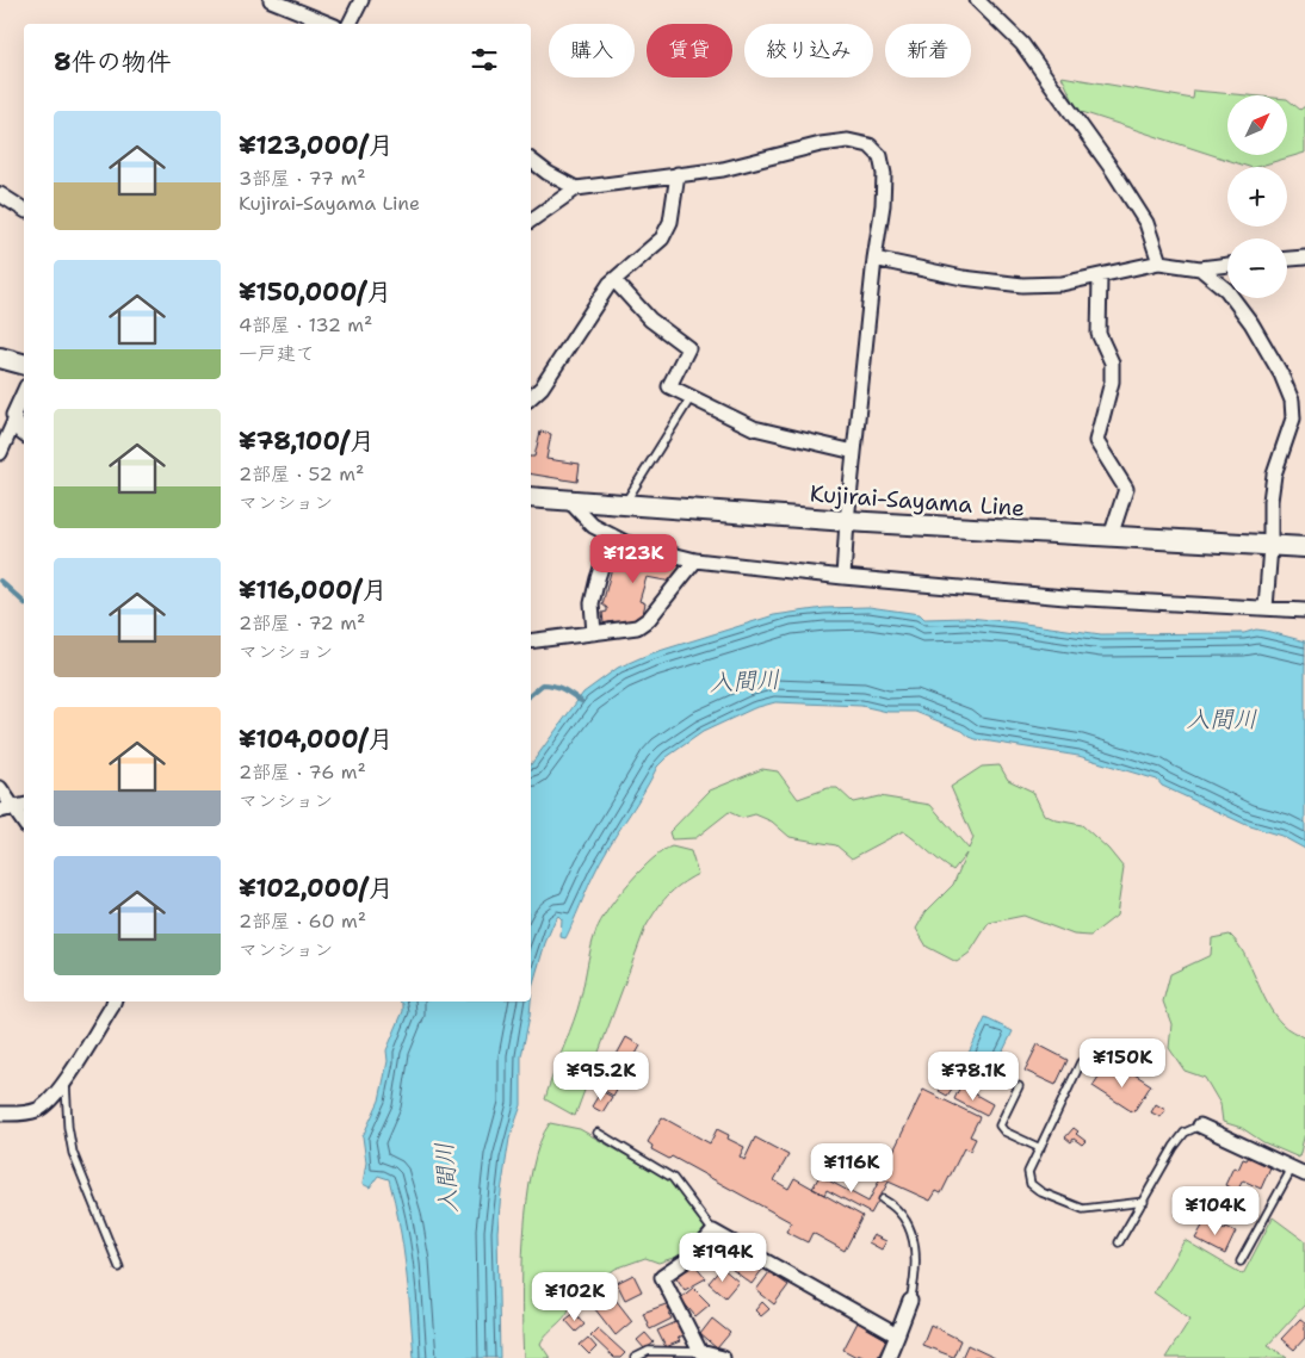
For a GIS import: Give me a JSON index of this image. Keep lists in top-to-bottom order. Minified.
{"streets":{"main road":["Kujirai-Sayama Line"]},"water":["入間川"],"north":"top right","page":{"chip":["購入","賃貸","絞り込み","新着"],"heading":"8件の物件","map_buttons":["+","−"],"list":[{"name":"¥123,000/月","note":"3部屋 · 77 m² · Kujirai-Sayama Line"},{"name":"¥150,000/月","note":"4部屋 · 132 m² · 一戸建て"},{"name":"¥78,100/月","note":"2部屋 · 52 m² · マンション"},{"name":"¥116,000/月","note":"2部屋 · 72 m² · マンション"},{"name":"¥104,000/月","note":"2部屋 · 76 m² · マンション"},{"name":"¥102,000/月","note":"2部屋 · 60 m² · マンション"}],"price":["¥123K","¥150K","¥95.2K","¥78.1K","¥116K","¥104K","¥194K","¥102K"]}}
